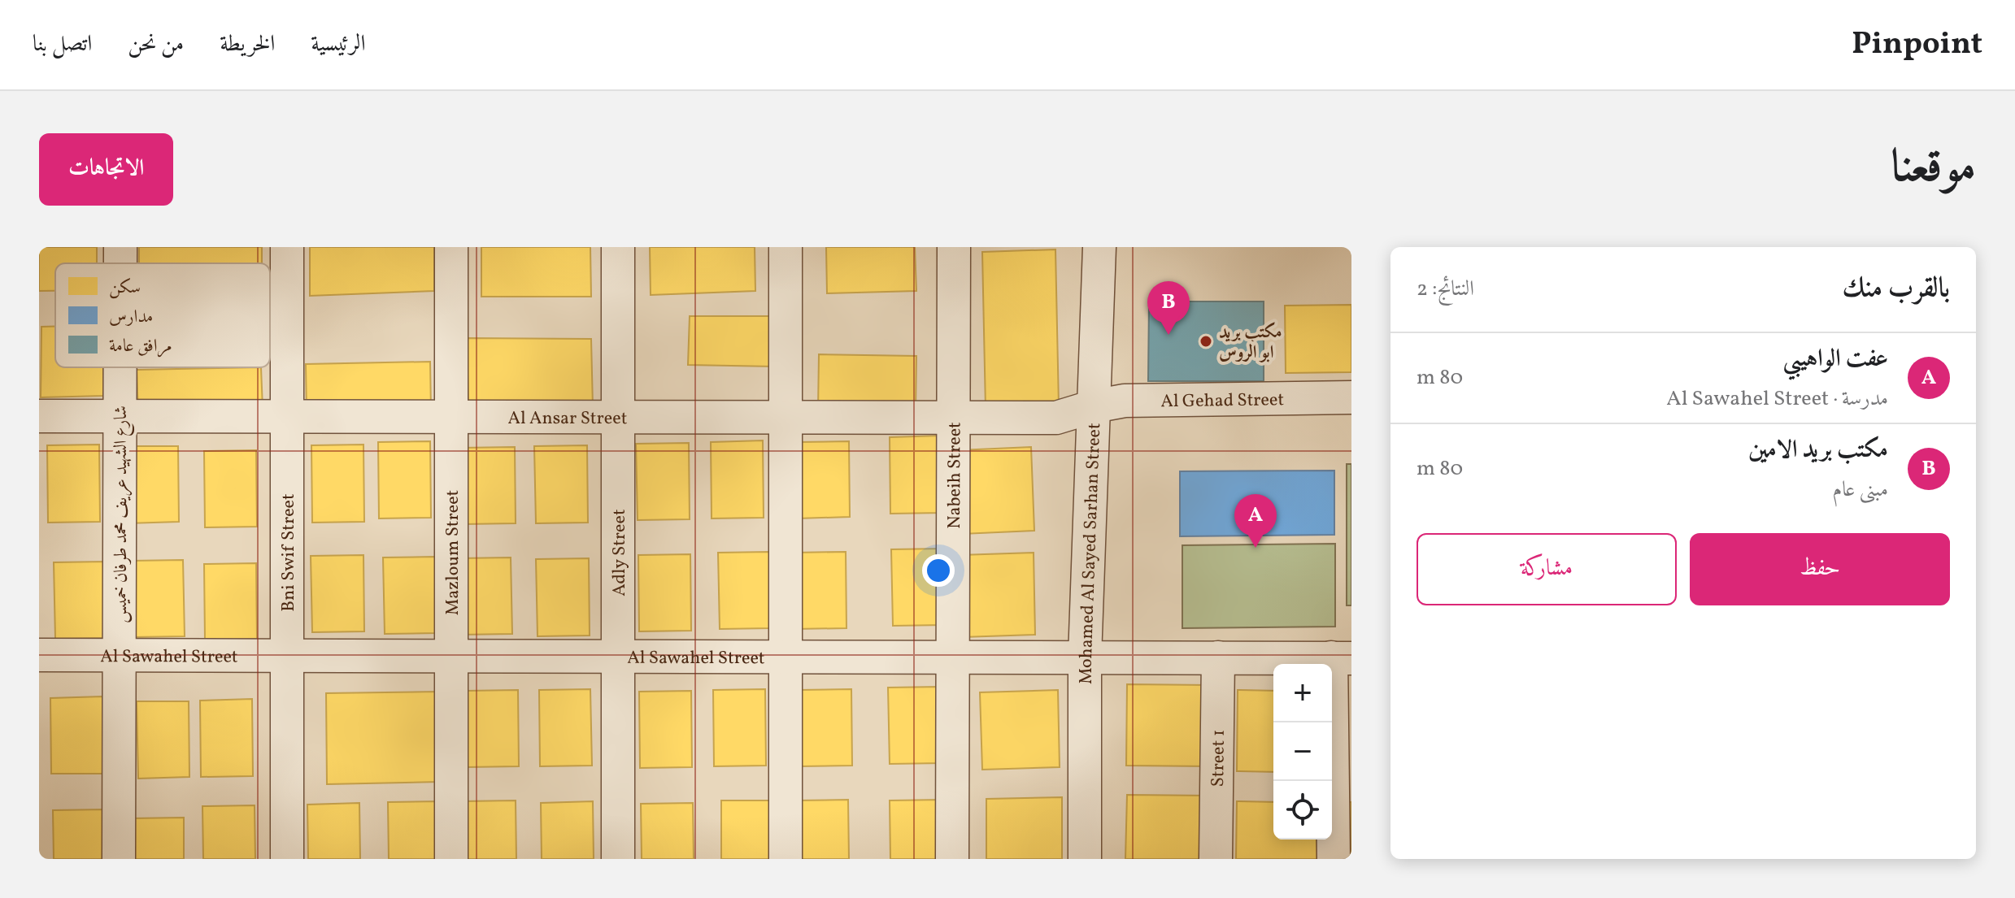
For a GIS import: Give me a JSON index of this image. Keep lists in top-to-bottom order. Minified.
{"streets":{"street":["Al Gehad Street","Al Ansar Street","Nabeih Street","شارع الشهيد عريف محمد طرفان خميس","Bni Swif Street","Mazloum Street","Adly Street","Mohamed Al Sayed Sarhan Street","Al Sawahel Street","Street 1"]},"crossings":[["Al Gehad Street","Al Ansar Street"],["Al Gehad Street","Mohamed Al Sayed Sarhan Street"],["Al Ansar Street","Nabeih Street"],["Al Ansar Street","شارع الشهيد عريف محمد طرفان خميس"],["Al Ansar Street","Bni Swif Street"],["Al Ansar Street","Mazloum Street"],["Al Ansar Street","Adly Street"],["Al Ansar Street","Mohamed Al Sayed Sarhan Street"],["Nabeih Street","Al Sawahel Street"],["شارع الشهيد عريف محمد طرفان خميس","Al Sawahel Street"],["Bni Swif Street","Al Sawahel Street"],["Mazloum Street","Al Sawahel Street"],["Adly Street","Al Sawahel Street"],["Mohamed Al Sayed Sarhan Street","Al Sawahel Street"],["Al Sawahel Street","Street 1"]],"places":["مكتب بريد ابو الروس"],"legend":["سكن","مدارس","مرافق عامة"],"page":{"header":"Pinpoint","nav":["الرئيسية","الخريطة","من نحن","اتصل بنا"],"title":"موقعنا","buttons":["الاتجاهات",["حفظ","مشاركة"]],"heading":["بالقرب منك","النتائج: 2"],"pins":["B","A"],"list":[{"mark":"A","name":"عفت الواهيبي","note":"مدرسة · Al Sawahel Street","value":"80 m"},{"mark":"B","name":"مكتب بريد الامين","note":"مبنى عام","value":"80 m"}],"map_buttons":["+","−"]}}
